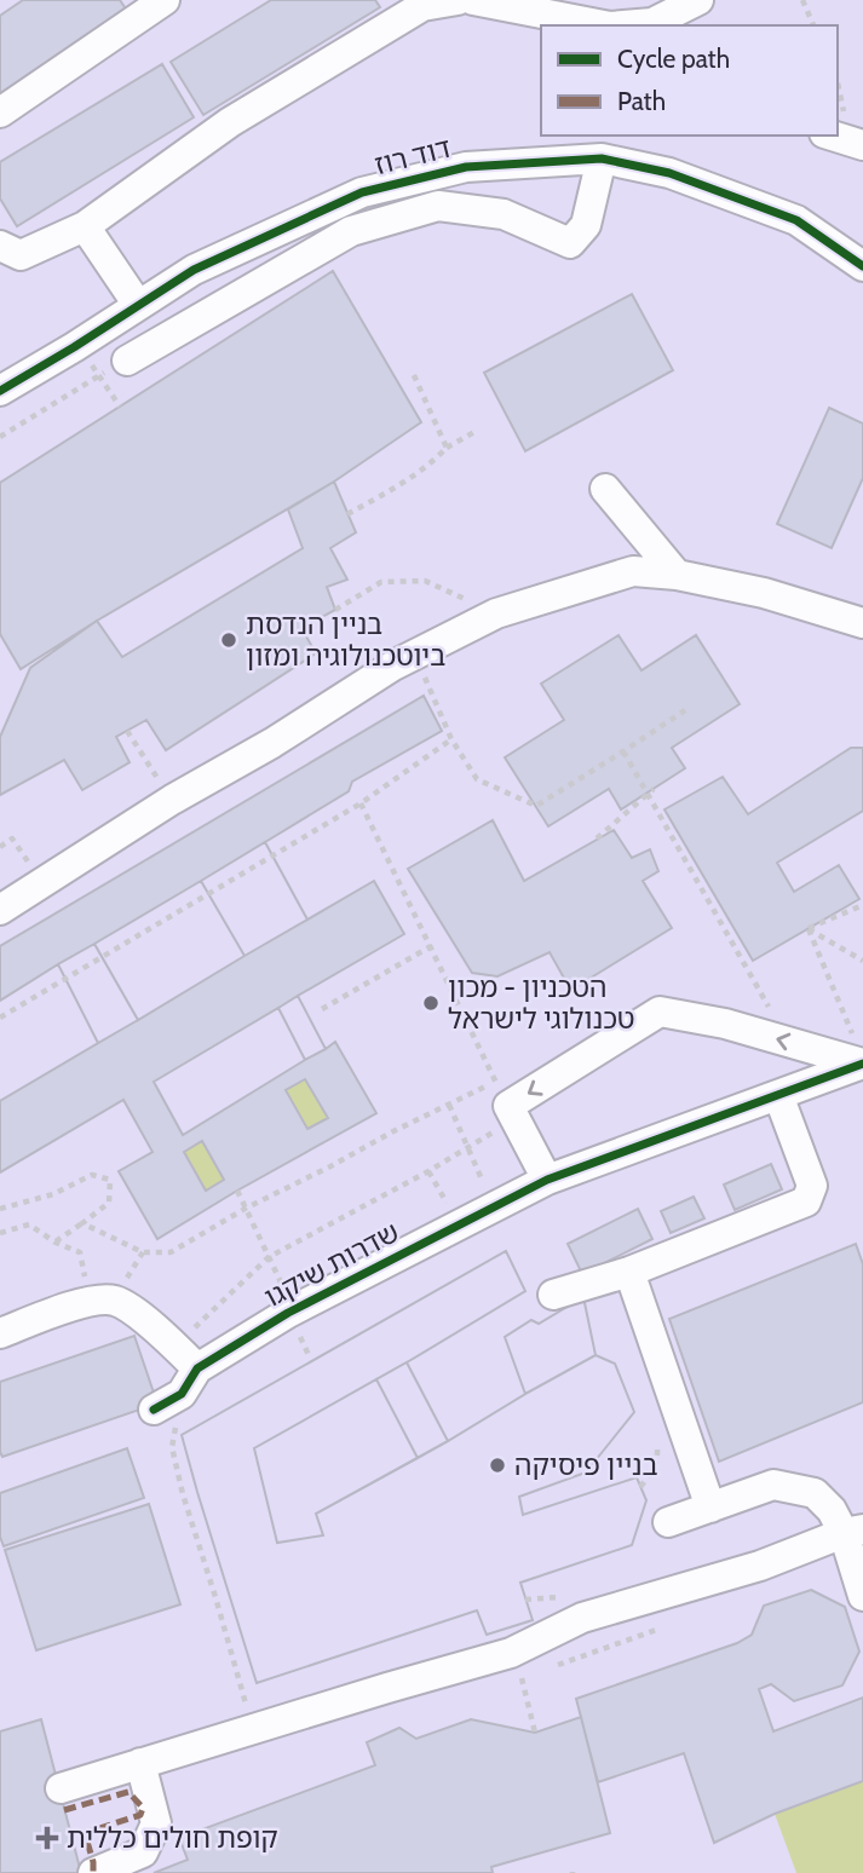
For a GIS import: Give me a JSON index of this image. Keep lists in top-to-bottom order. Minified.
{"streets":{"street":["דוד רוז","שדרות שיקגו"]},"places":{"other":["בניין הנדסת ביוטכנולוגיה ומזון","הטכניון - מכון טכנולוגי לישראל","בניין פיסיקה"],"health":["קופת חולים כללית"]},"legend":["Cycle path","Path"]}
